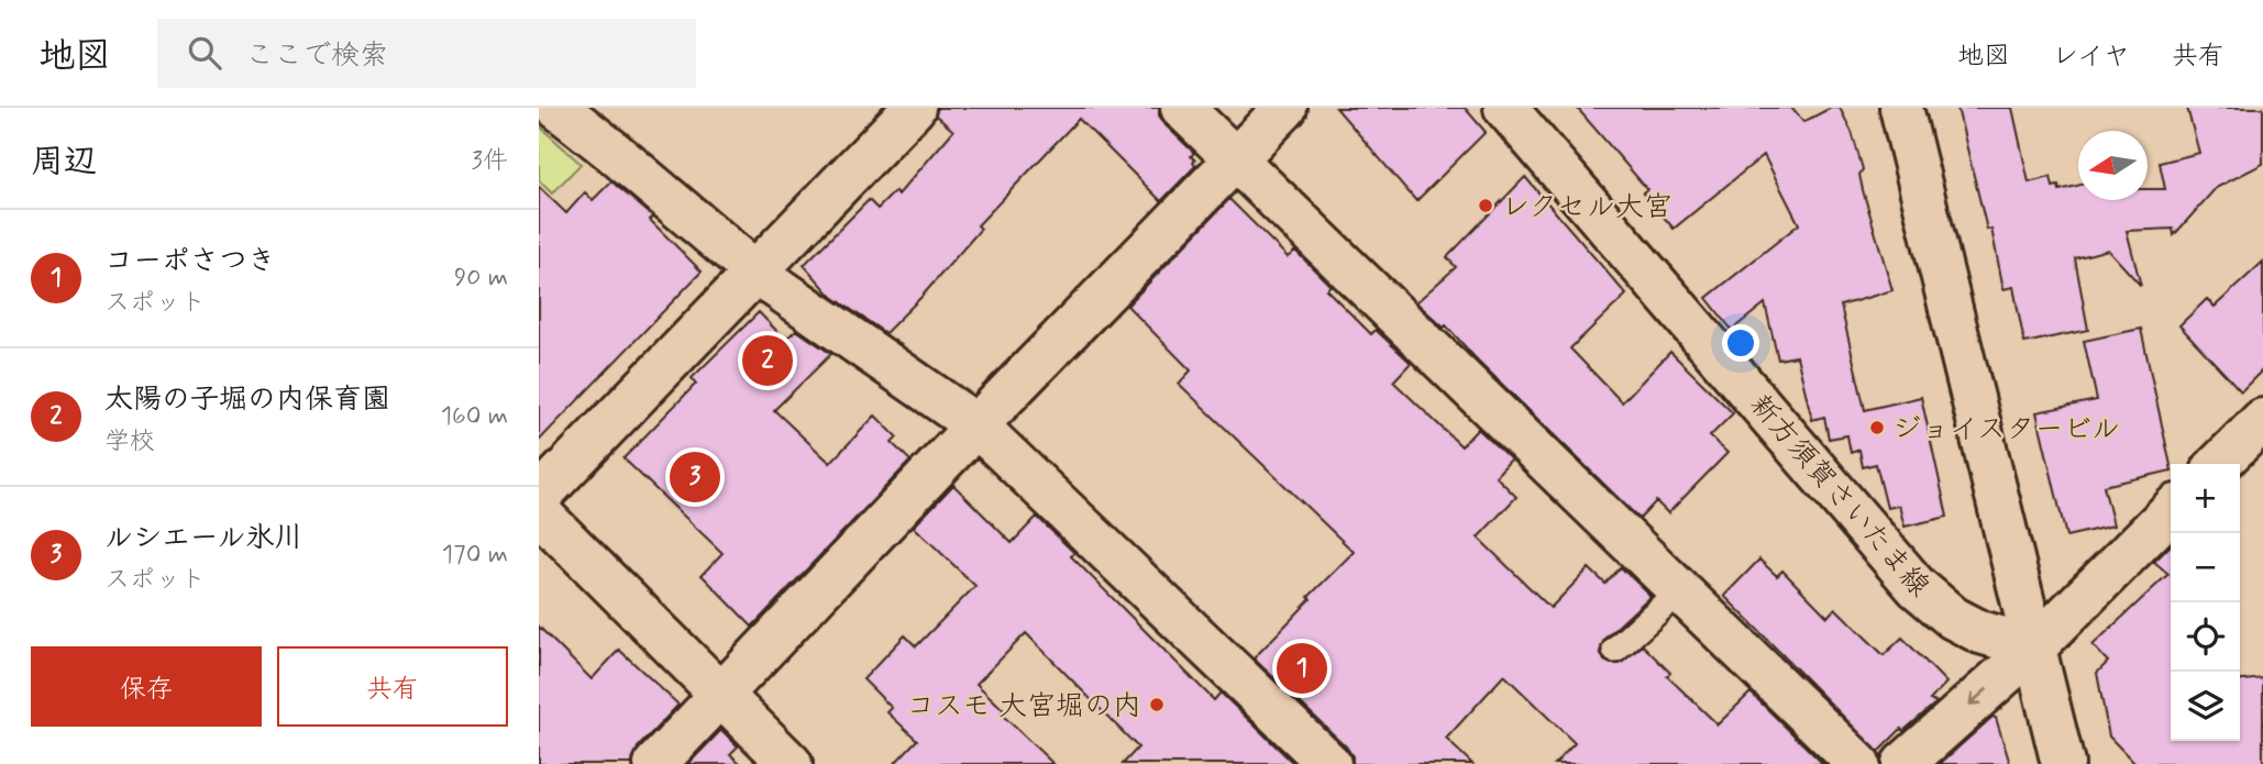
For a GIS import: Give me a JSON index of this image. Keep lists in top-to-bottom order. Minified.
{"streets":{"street":["新方須賀さいたま線"]},"places":["レクセル大宮","ジョイスタービル","コスモ 大宮堀の内"],"north":"left","page":{"header":"地図","search":"ここで検索","nav":["地図","レイヤ","共有"],"heading":["周辺","3件"],"list":[{"mark":"1","name":"コーポさつき","note":"スポット","value":"90 m"},{"mark":"2","name":"太陽の子堀の内保育園","note":"学校","value":"160 m"},{"mark":"3","name":"ルシエール氷川","note":"スポット","value":"170 m"}],"pins":["2","3","1"],"map_buttons":["+","−"],"buttons":["保存","共有"]}}
